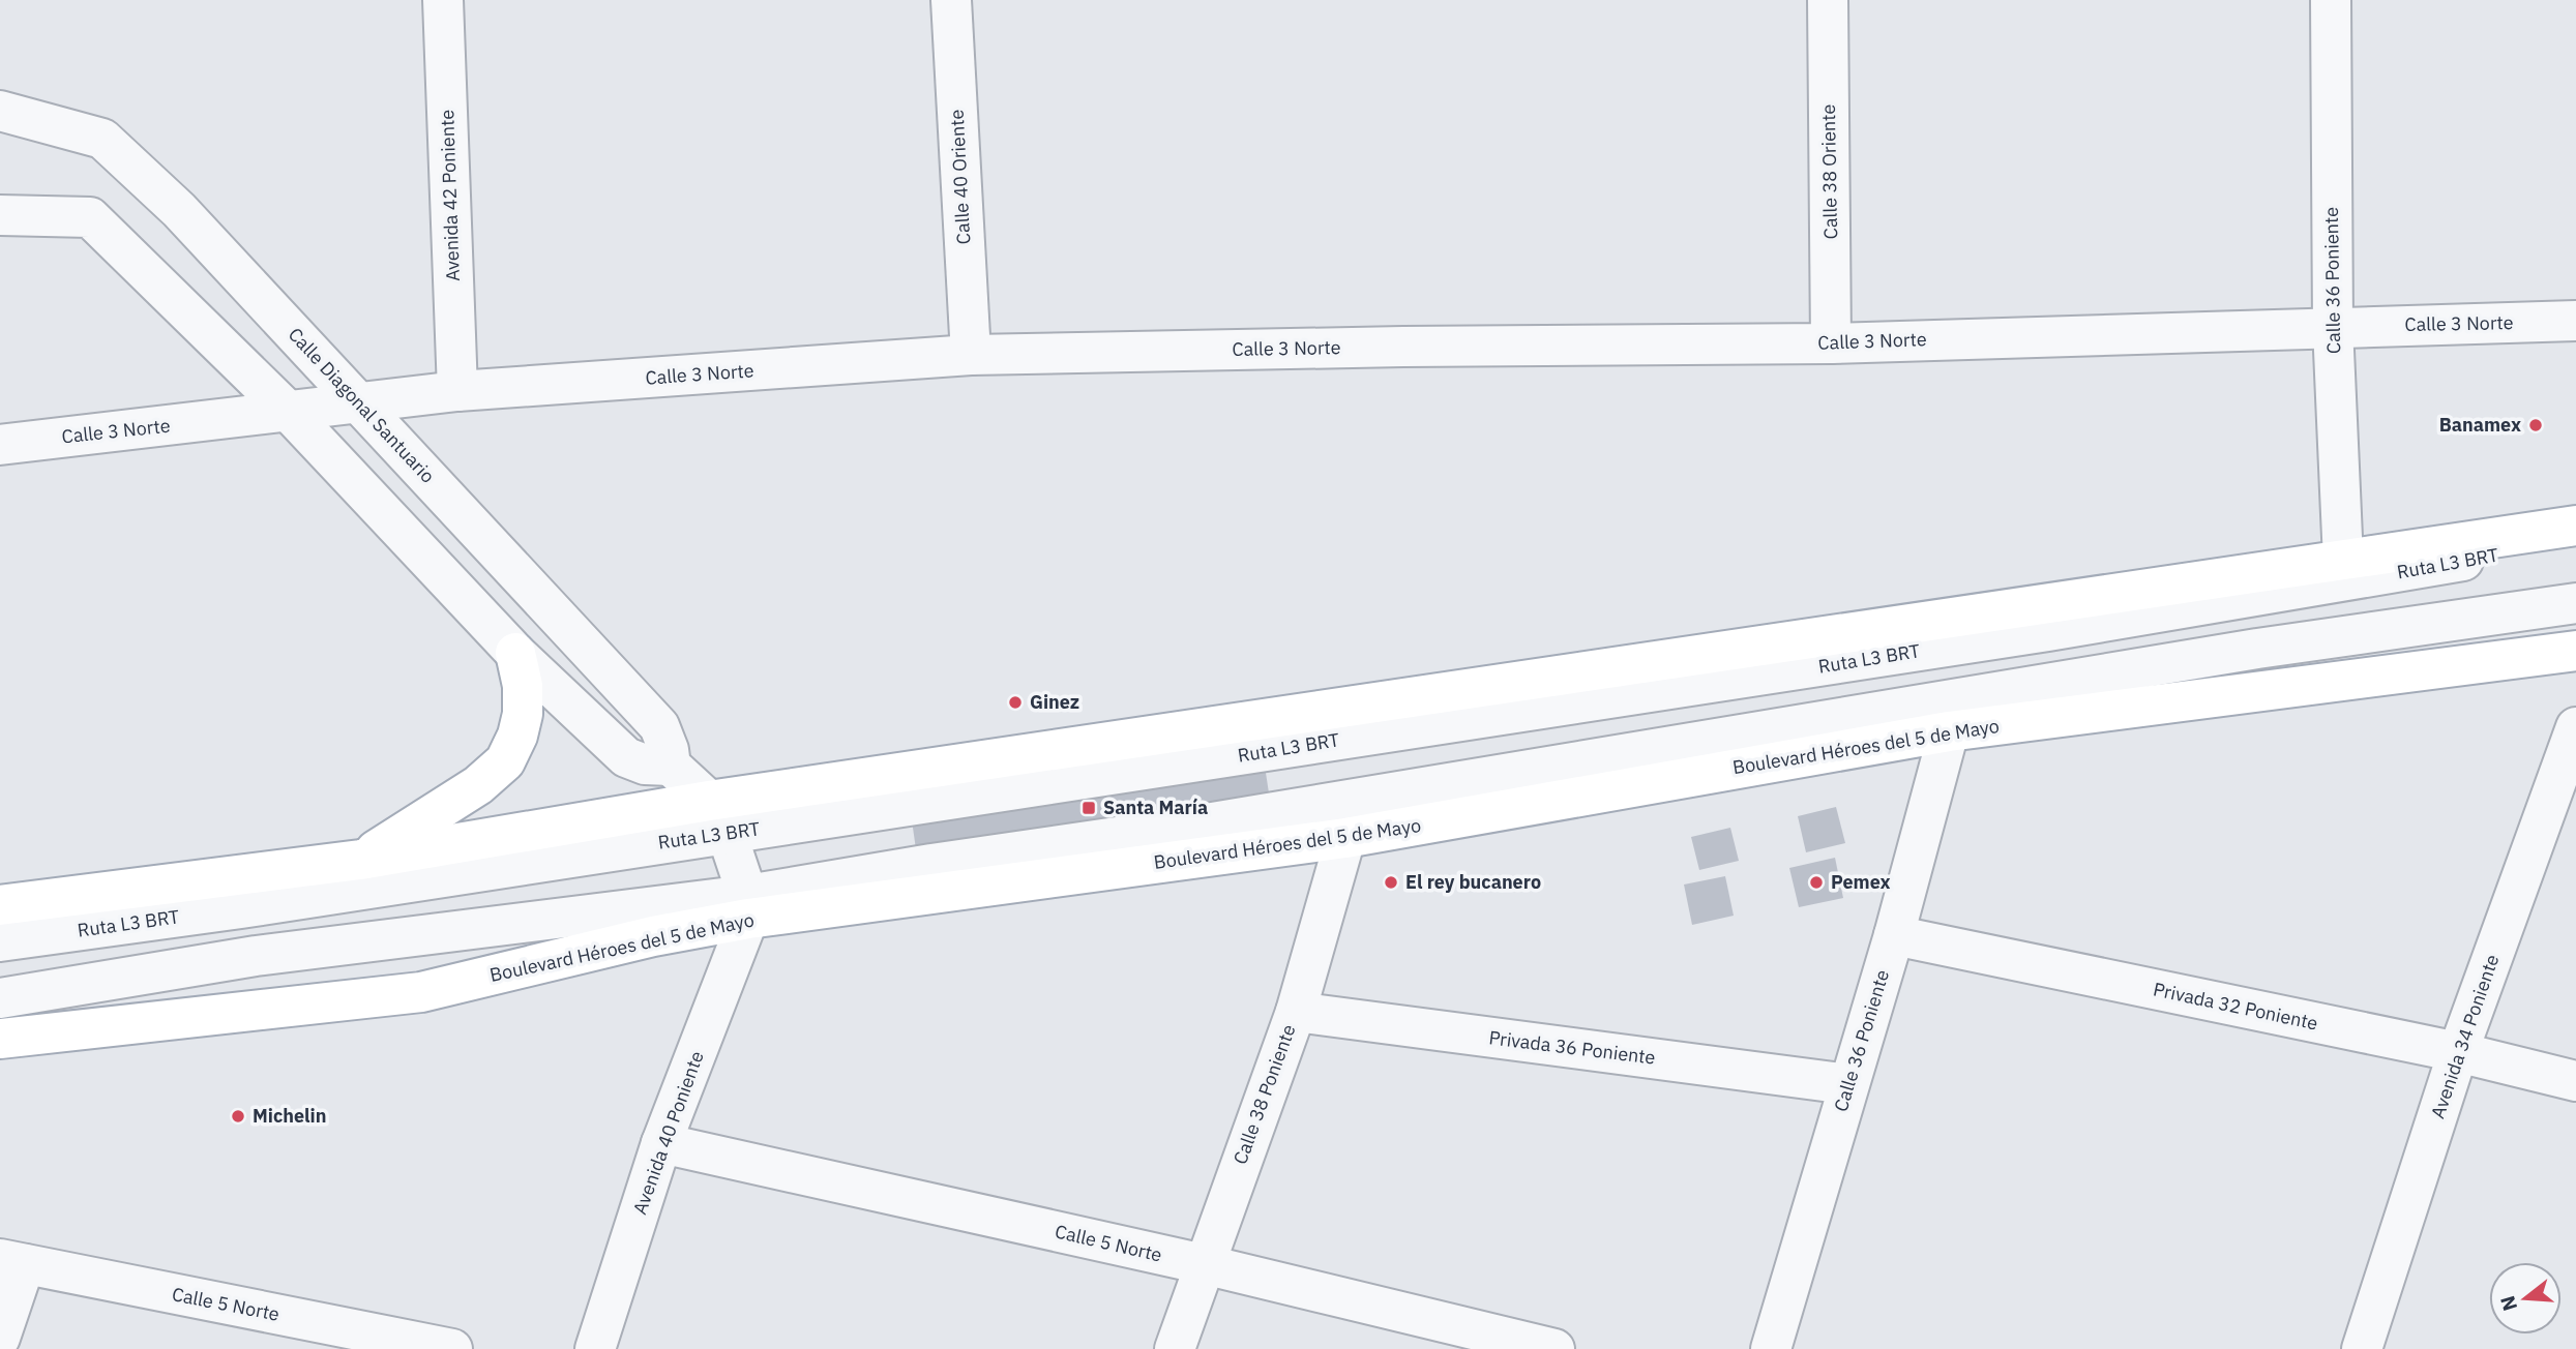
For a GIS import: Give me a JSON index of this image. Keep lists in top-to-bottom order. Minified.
{"streets":{"main road":["Boulevard Héroes del 5 de Mayo"],"street":["Calle 38 Oriente","Calle 40 Oriente","Avenida 42 Poniente","Calle 36 Poniente","Calle 3 Norte","Calle Diagonal Santuario","Ruta L3 BRT","Privada 32 Poniente","Avenida 34 Poniente","Privada 36 Poniente","Calle 38 Poniente","Avenida 40 Poniente","Calle 5 Norte"]},"crossings":[["Calle 38 Oriente","Calle 3 Norte"],["Calle 40 Oriente","Calle 3 Norte"],["Avenida 42 Poniente","Calle 3 Norte"],["Calle 36 Poniente","Calle 3 Norte"],["Calle 36 Poniente","Boulevard Héroes del 5 de Mayo"],["Calle 36 Poniente","Privada 32 Poniente"],["Calle 36 Poniente","Privada 36 Poniente"],["Calle 3 Norte","Calle Diagonal Santuario"],["Boulevard Héroes del 5 de Mayo","Calle 38 Poniente"],["Boulevard Héroes del 5 de Mayo","Avenida 40 Poniente"],["Privada 32 Poniente","Avenida 34 Poniente"],["Privada 36 Poniente","Calle 38 Poniente"],["Calle 38 Poniente","Calle 5 Norte"],["Avenida 40 Poniente","Calle 5 Norte"]],"places":{"other":["Banamex","Ginez","El rey bucanero","Pemex","Michelin"],"transit":["Santa María"]},"north":"left"}
